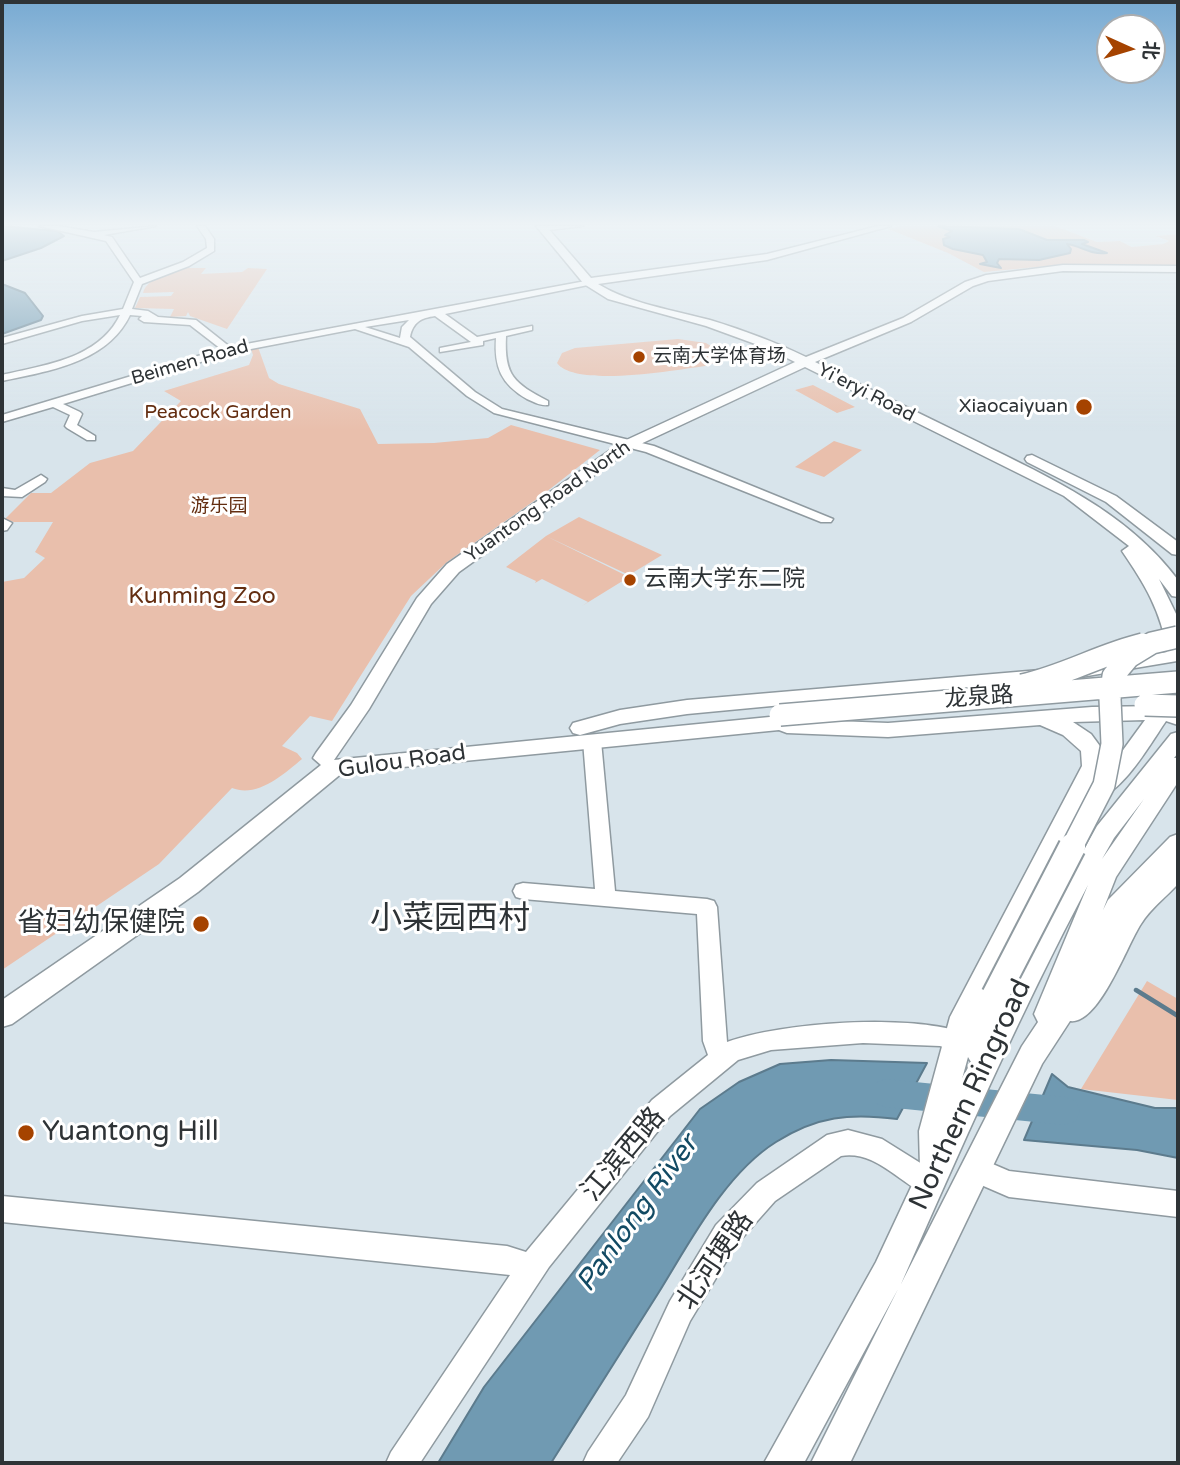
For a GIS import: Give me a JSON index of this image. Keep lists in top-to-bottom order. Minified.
{"streets":{"main road":["Yi'eryi Road","Yuantong Road North","龙泉路","Gulou Road","Northern Ringroad"],"street":["Beimen Road","江滨西路","北河埂路"]},"crossings":[["Yi'eryi Road","Yuantong Road North"],["Yuantong Road North","Gulou Road"],["龙泉路","Gulou Road"],["Northern Ringroad","北河埂路"]],"districts":["小菜园西村"],"water":["Panlong River"],"parks":["Peacock Garden","游乐园","Kunming Zoo"],"places":["云南大学体育场","Xiaocaiyuan","云南大学东二院","省妇幼保健院","Yuantong Hill"],"north":"right"}
